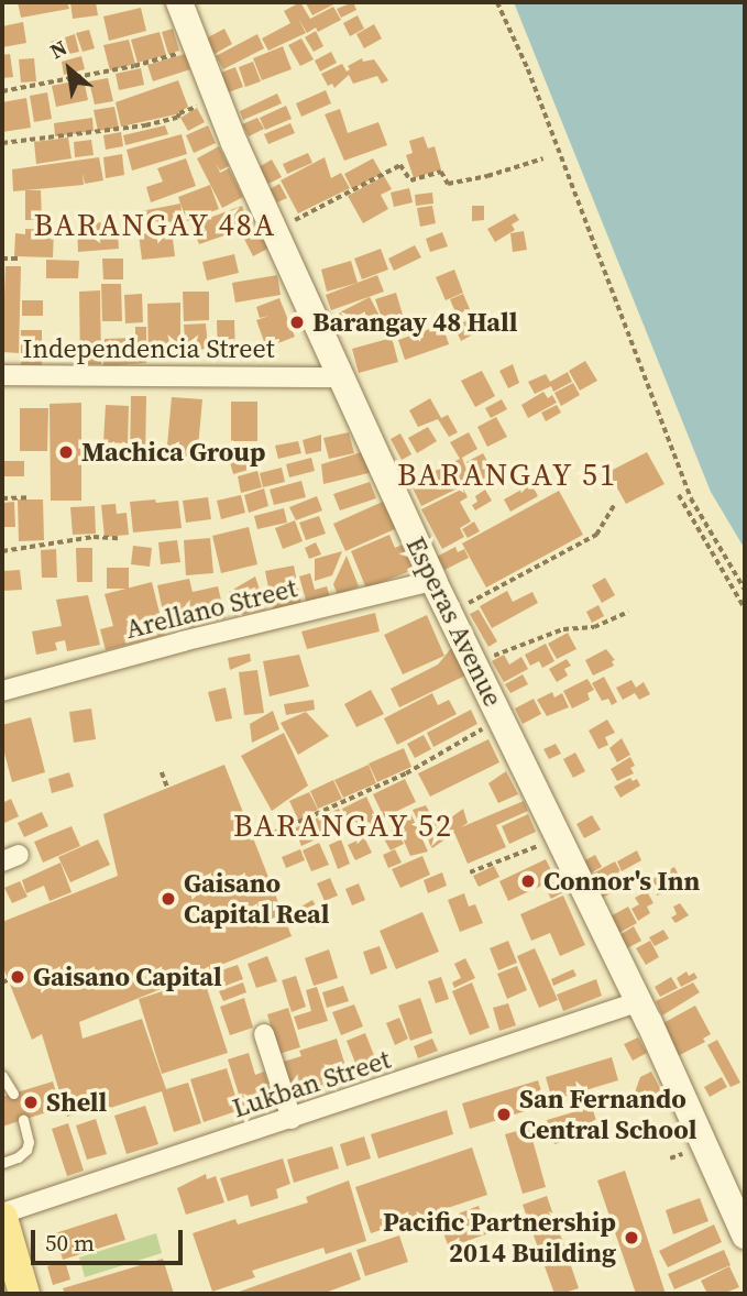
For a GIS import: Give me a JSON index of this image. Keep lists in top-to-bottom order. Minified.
{"streets":{"street":["Independencia Street","Arellano Street","Esperas Avenue","Lukban Street"]},"crossings":[["Independencia Street","Esperas Avenue"],["Arellano Street","Esperas Avenue"],["Esperas Avenue","Lukban Street"]],"districts":["BARANGAY 48A","BARANGAY 51","BARANGAY 52"],"places":["Barangay 48 Hall","Machica Group","Connor's Inn","Gaisano Capital Real","Gaisano Capital","Shell","San Fernando Central School","Pacific Partnership 2014 Building"],"scale_bar":"50 m","north":"top left"}
